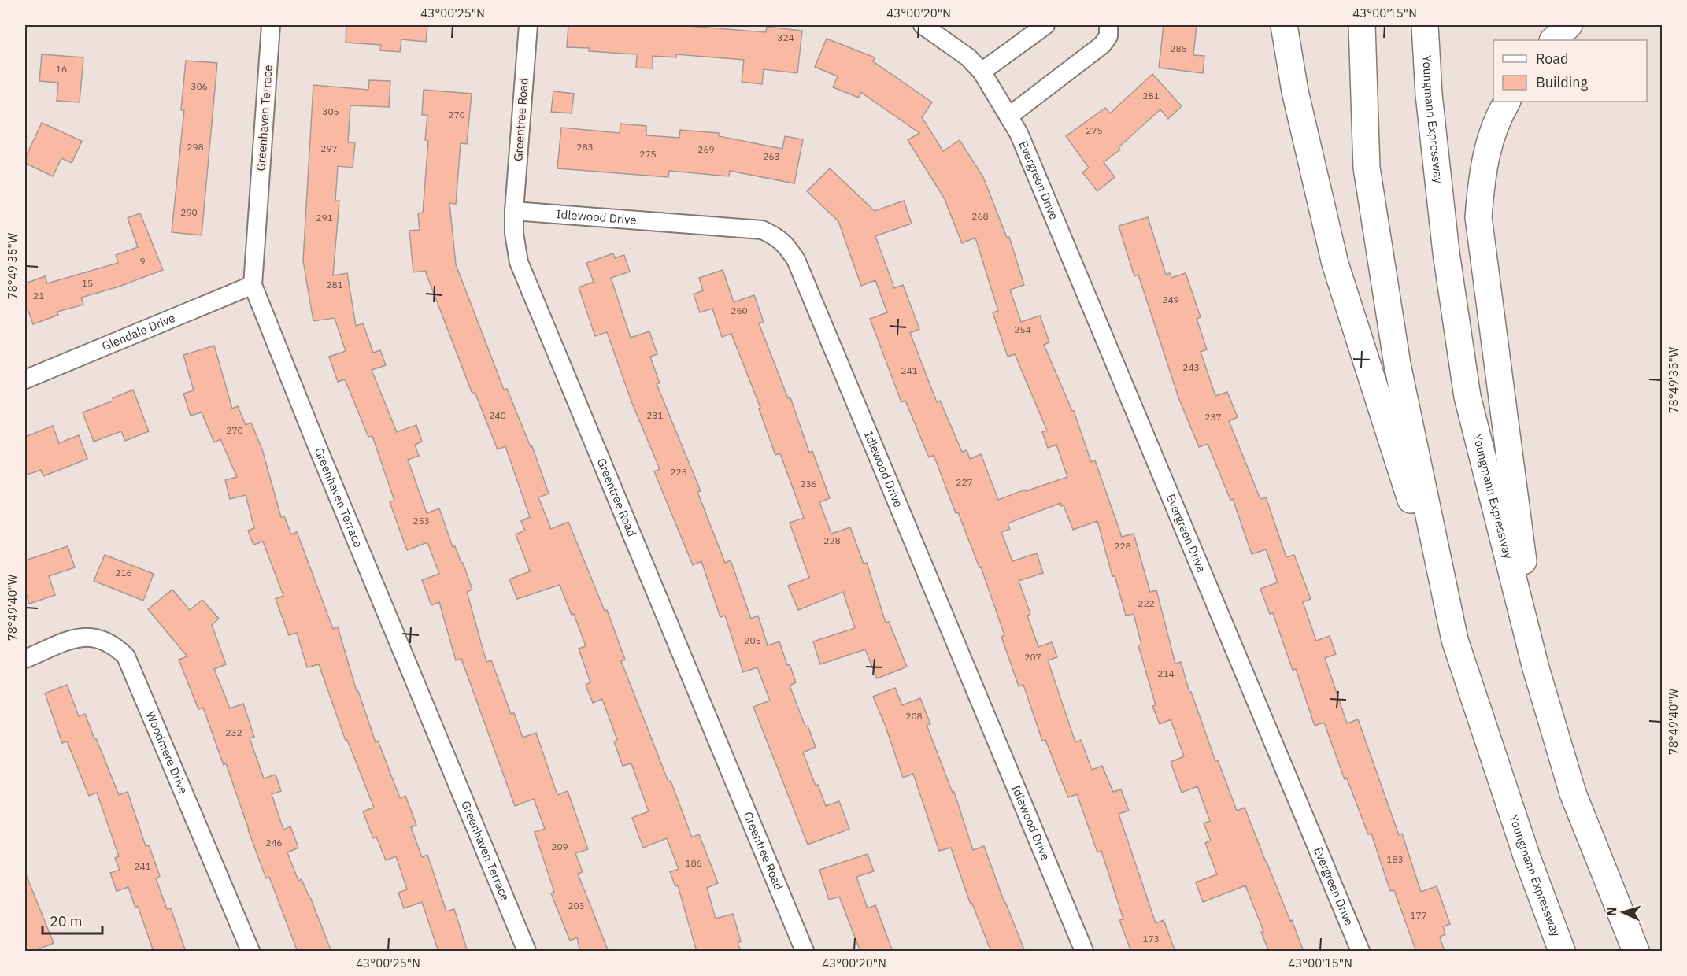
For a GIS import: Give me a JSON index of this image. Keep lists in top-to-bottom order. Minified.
{"streets":{"highway":["Youngmann Expressway"],"street":["Greenhaven Terrace","Greentree Road","Evergreen Drive","Idlewood Drive","Glendale Drive","Woodmere Drive"]},"crossings":[["Greenhaven Terrace","Glendale Drive"],["Greentree Road","Idlewood Drive"]],"house_numbers":["324","285","16","306","281","305","270","275","298","283","297","269","275","263","290","268","291","9","15","281","21","249","260","254","243","241","240","231","237","270","225","227","236","253","228","228","216","222","205","207","214","208","232","246","209","183","186","241","203","177","173"],"legend":["Road","Building"],"scale_bar":"20 m","north":"left","coordinates":["43°00'25\"N","43°00'20\"N","43°00'15\"N","78°49'35\"W","78°49'40\"W"]}
